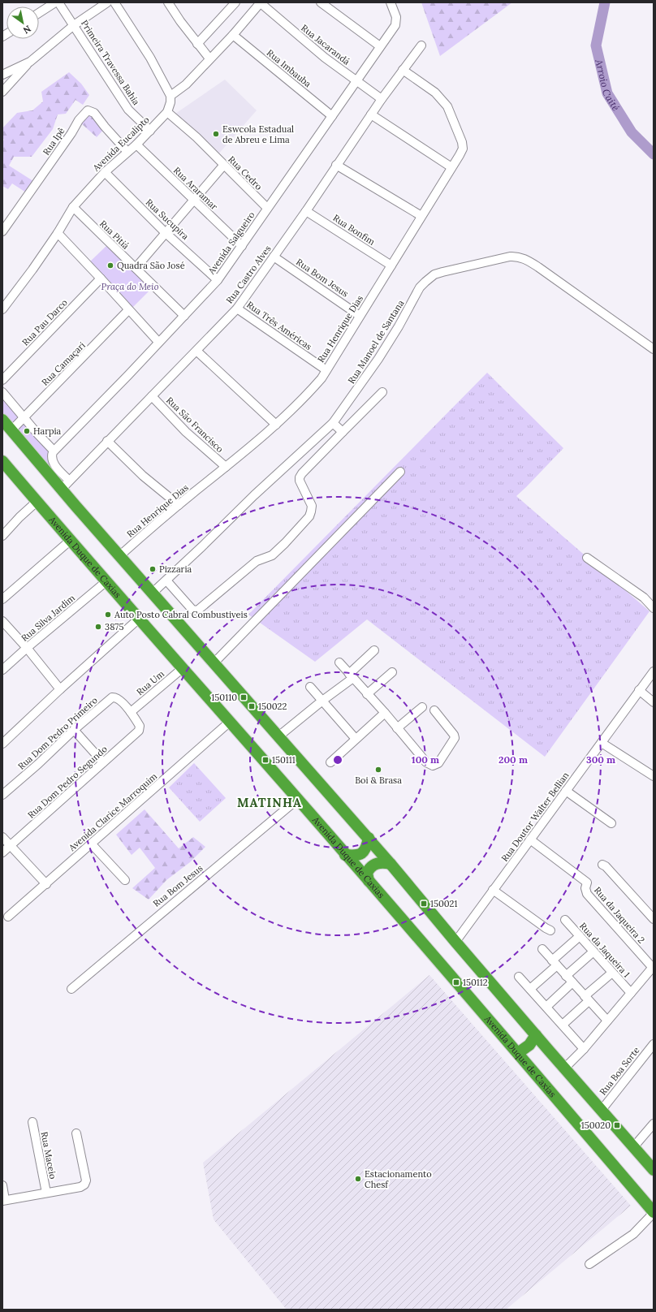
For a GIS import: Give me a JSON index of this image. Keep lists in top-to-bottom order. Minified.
{"streets":{"highway":["Avenida Duque de Caxias"],"street":["Rua Jacarandá","Primeira Travessa Bahia","Rua Imbauba","Rua Ipê","Avenida Eucalipto","Rua Cedro","Rua Araramar","Rua Sucupira","Rua Bonfim","Rua Pitiá","Avenida Salgueiro","Rua Castro Alves","Rua Bom Jesus","Rua Pau Darco","Rua Três Américas","Rua Henrique Dias","Rua Manoel de Santana","Rua Camaçari","Rua São Francisco","Rua Silva Jardim","Rua Um","Rua Dom Pedro Primeiro","Rua Dom Pedro Segundo","Avenida Clarice Marroquim","Rua Doutor Walter Bellian","Rua da Jaqueira 2","Rua da Jaqueira 1","Rua Boa Sorte","Rua Maceio"]},"crossings":[["Rua Jacarandá","Avenida Salgueiro"],["Rua Jacarandá","Rua Castro Alves"],["Primeira Travessa Bahia","Avenida Eucalipto"],["Rua Imbauba","Avenida Salgueiro"],["Rua Ipê","Avenida Eucalipto"],["Avenida Eucalipto","Rua Cedro"],["Avenida Eucalipto","Rua Araramar"],["Avenida Eucalipto","Rua Sucupira"],["Avenida Eucalipto","Rua Pitiá"],["Rua Cedro","Avenida Salgueiro"],["Rua Araramar","Avenida Salgueiro"],["Rua Sucupira","Avenida Salgueiro"],["Rua Bonfim","Rua Castro Alves"],["Rua Bonfim","Rua Henrique Dias"],["Rua Pitiá","Avenida Salgueiro"],["Rua Castro Alves","Rua Bom Jesus"],["Rua Castro Alves","Rua Três Américas"],["Rua Castro Alves","Rua Henrique Dias"],["Rua Castro Alves","Rua São Francisco"],["Rua Bom Jesus","Rua Henrique Dias"],["Rua Bom Jesus","Avenida Duque de Caxias"],["Rua Três Américas","Rua Henrique Dias"],["Rua Henrique Dias","Rua São Francisco"],["Avenida Duque de Caxias","Rua Silva Jardim"],["Avenida Duque de Caxias","Rua Um"],["Avenida Duque de Caxias","Avenida Clarice Marroquim"],["Rua Um","Rua Dom Pedro Primeiro"],["Rua Dom Pedro Primeiro","Rua Dom Pedro Segundo"],["Rua Doutor Walter Bellian","Rua da Jaqueira 2"]],"districts":["MATINHA"],"water":["Arroio Caité"],"parks":["Praça do Meio"],"places":{"other":["Eswcola Estadual de Abreu e Lima","Quadra São José","Harpia","Pizzaria","Auto Posto Cabral Combustiveis","3875","Boi & Brasa","Estacionamento Chesf"],"transit":["150110","150022","150111","150021","150112","150020"]},"north":"bottom right","rings":["100 m","200 m","300 m"]}
